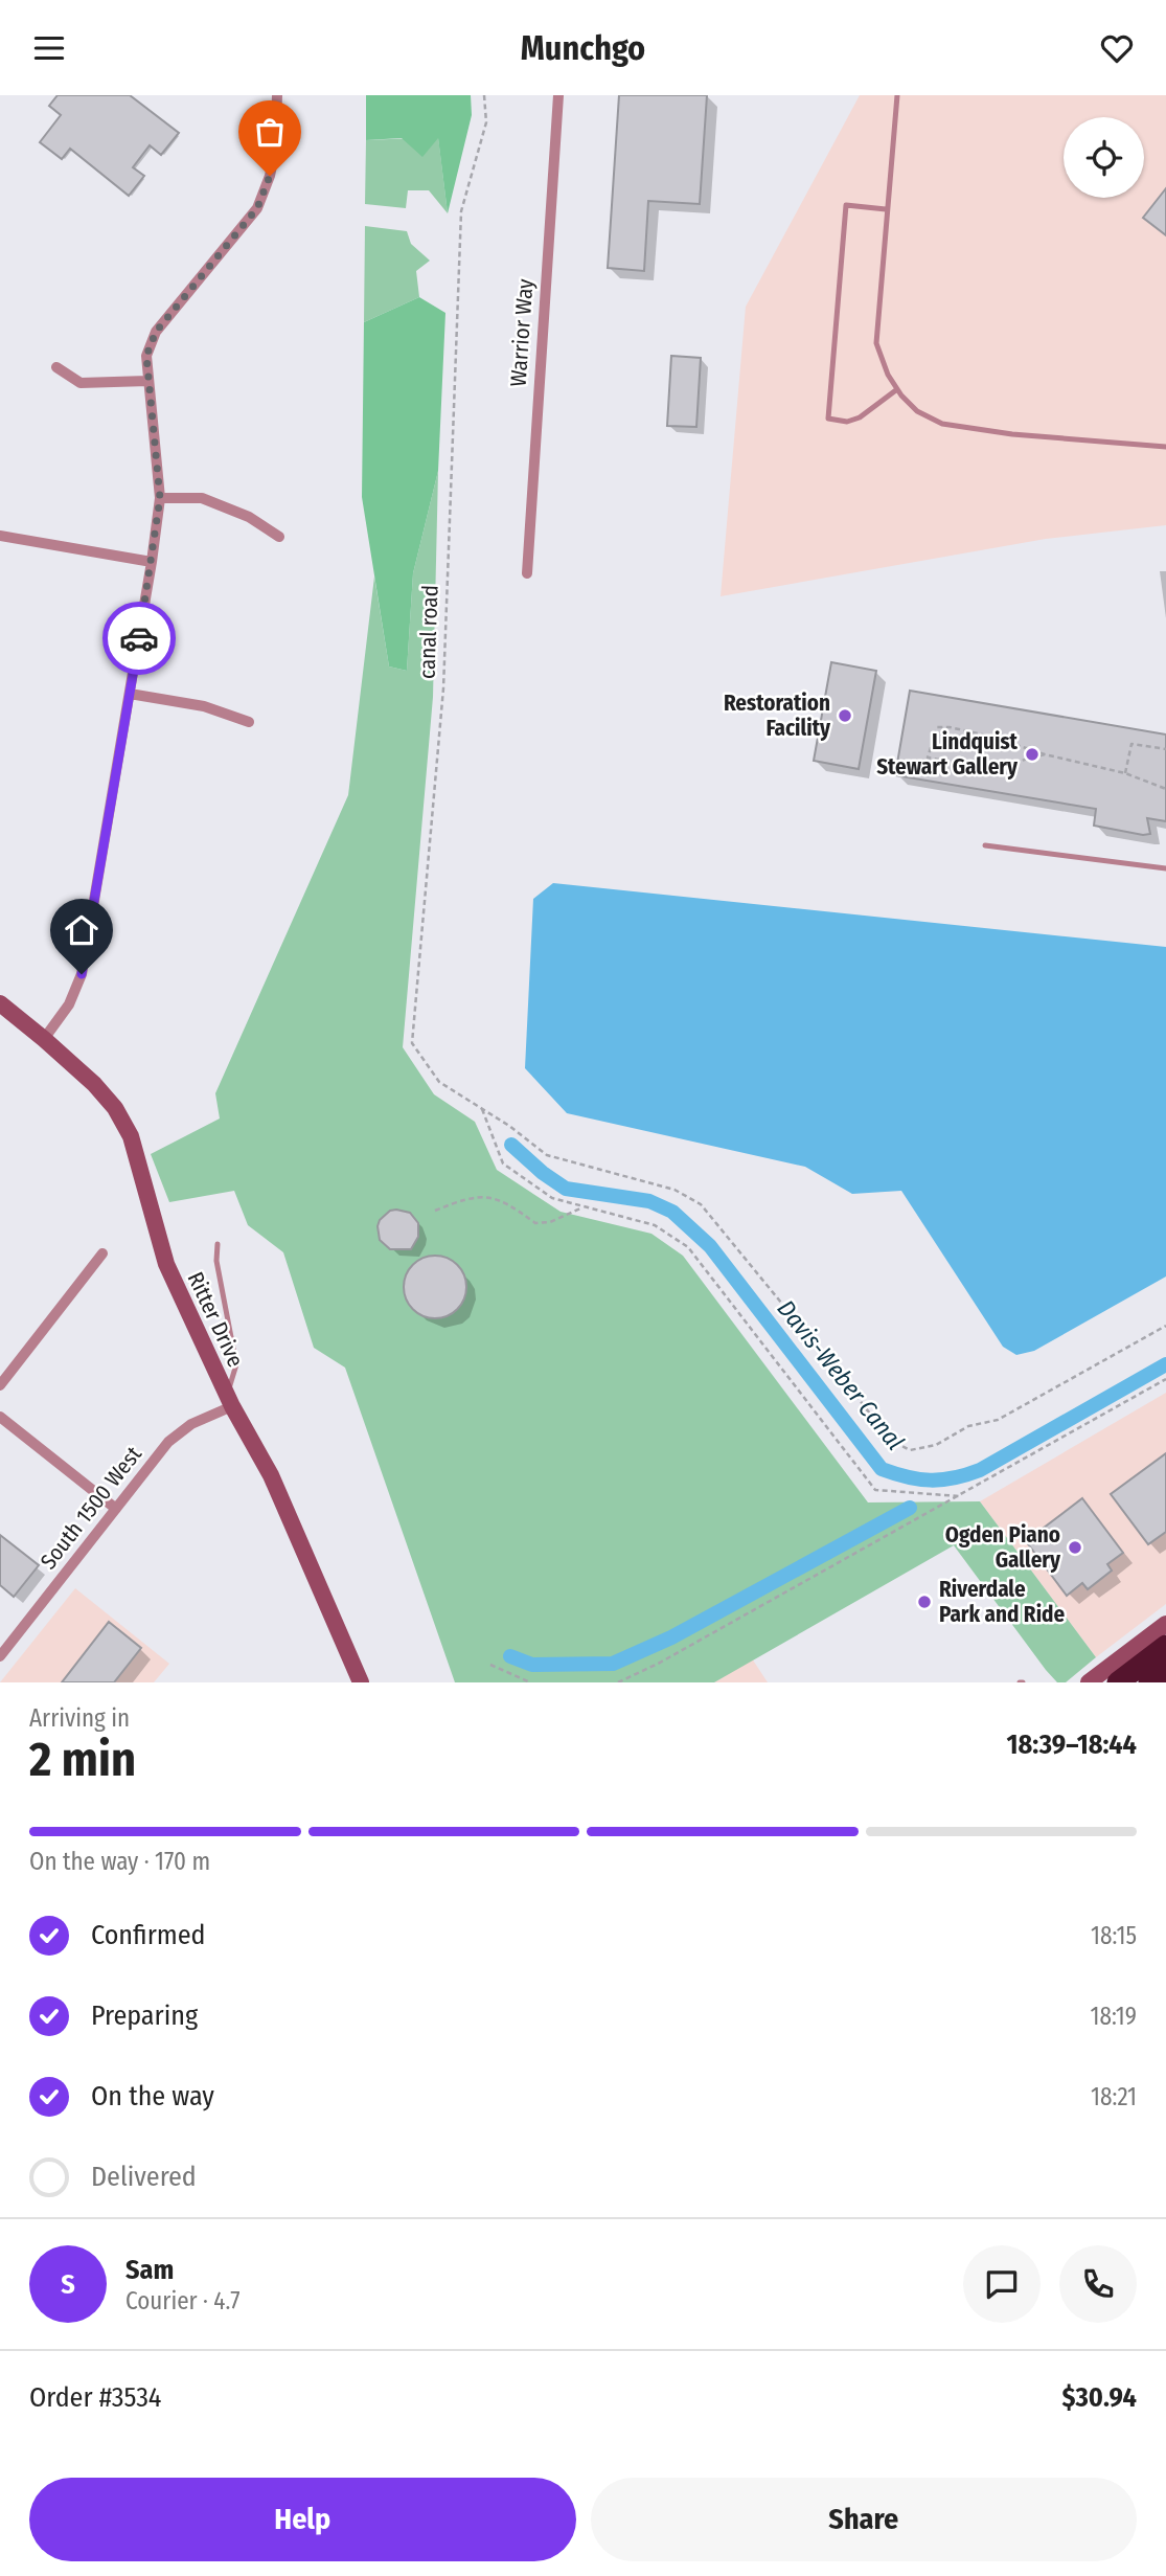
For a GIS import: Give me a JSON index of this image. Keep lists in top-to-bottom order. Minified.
{"streets":{"street":["Warrior Way","Ritter Drive","South 1500 West"],"path":["canal road"]},"crossings":[["Ritter Drive","South 1500 West"]],"water":["Davis-Weber Canal"],"places":["Restoration Facility","Lindquist Stewart Gallery","Ogden Piano Gallery","Riverdale Park and Ride"],"page":{"header":"Munchgo","heading":["2 min","Arriving in","18:39–18:44"],"panel":["Sam","Courier · 4.7","Order #3534","$30.94"],"bar":"On the way · 170 m","list":[["Confirmed","18:15"],["Preparing","18:19"],["On the way","18:21"],"Delivered"],"round":"S","buttons":["Help","Share"]}}
